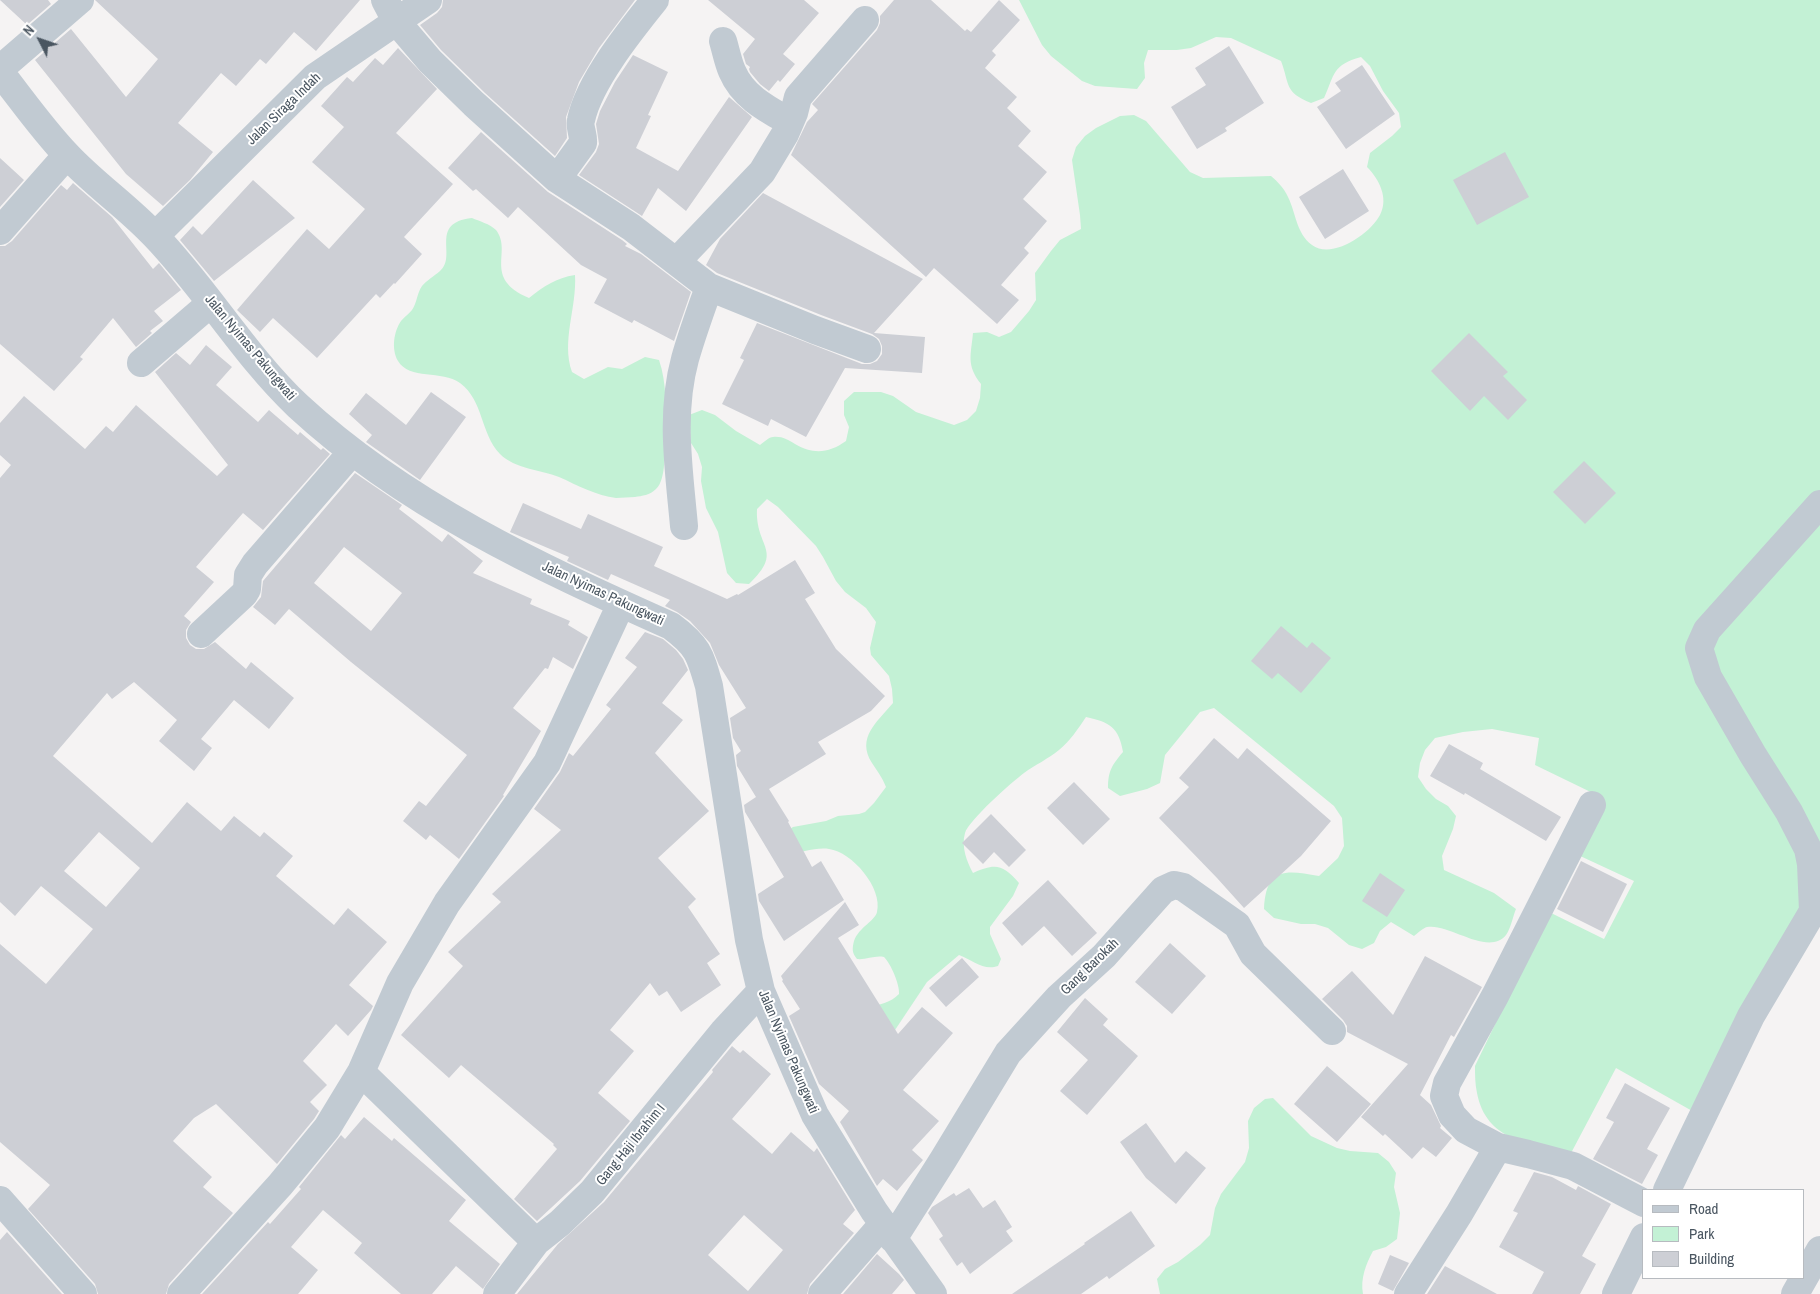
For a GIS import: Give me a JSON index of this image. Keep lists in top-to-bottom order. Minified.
{"streets":{"street":["Jalan Siraga Indah","Jalan Nyimas Pakungwati","Gang Barokah","Gang Haji Ibrahim I"]},"crossings":[["Jalan Siraga Indah","Jalan Nyimas Pakungwati"],["Jalan Nyimas Pakungwati","Gang Barokah"],["Jalan Nyimas Pakungwati","Gang Haji Ibrahim I"]],"legend":["Road","Park","Building"],"north":"top left"}
